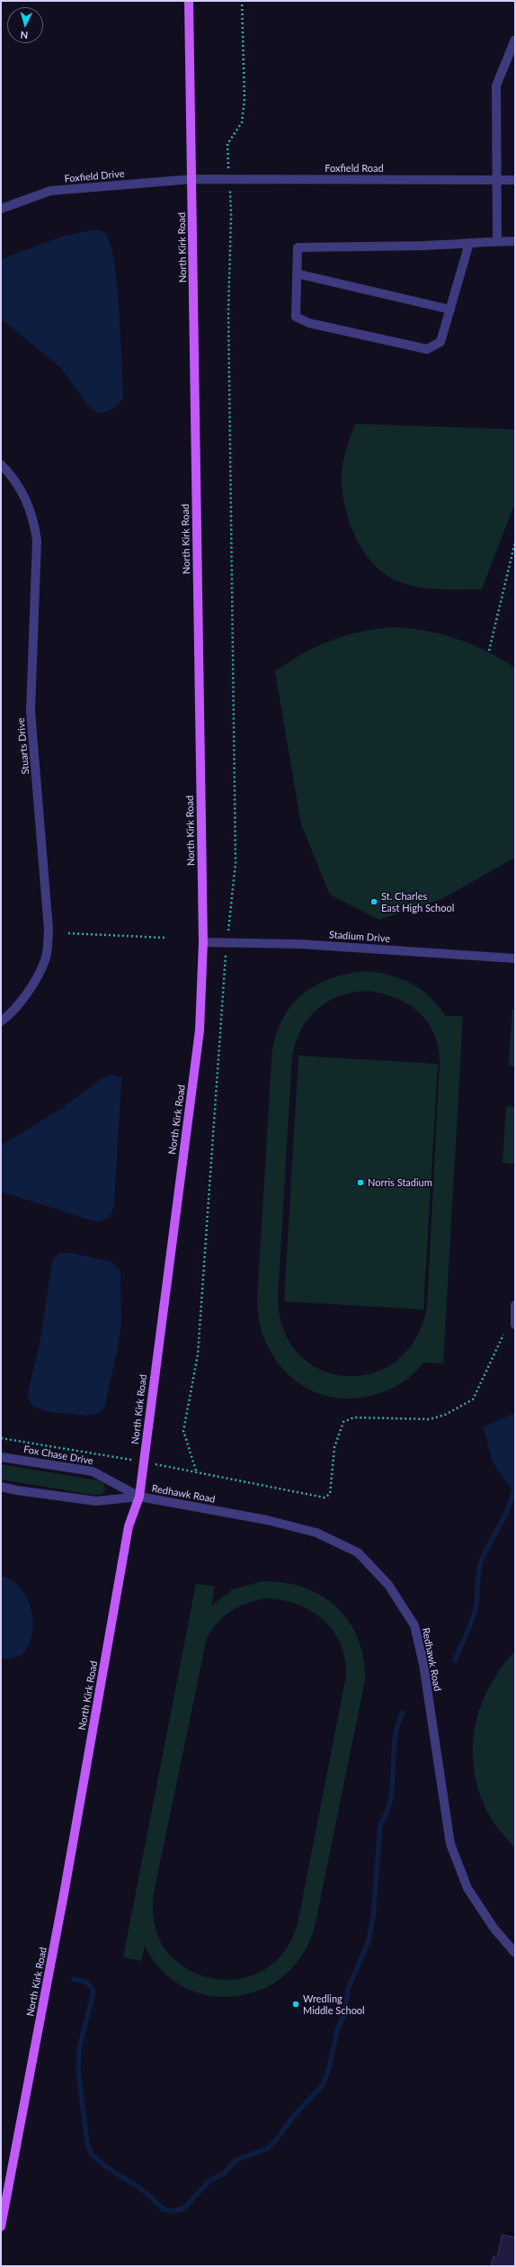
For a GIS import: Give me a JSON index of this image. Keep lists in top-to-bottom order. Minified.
{"streets":{"main road":["North Kirk Road"],"street":["Foxfield Road","Foxfield Drive","Stuarts Drive","Stadium Drive","Fox Chase Drive","Redhawk Road"]},"crossings":[["Foxfield Road","Foxfield Drive"],["Foxfield Road","North Kirk Road"],["Foxfield Drive","North Kirk Road"],["North Kirk Road","Stadium Drive"],["North Kirk Road","Fox Chase Drive"],["North Kirk Road","Redhawk Road"],["Fox Chase Drive","Redhawk Road"]],"places":["St. Charles East High School","Norris Stadium","Wredling Middle School"],"north":"bottom"}
